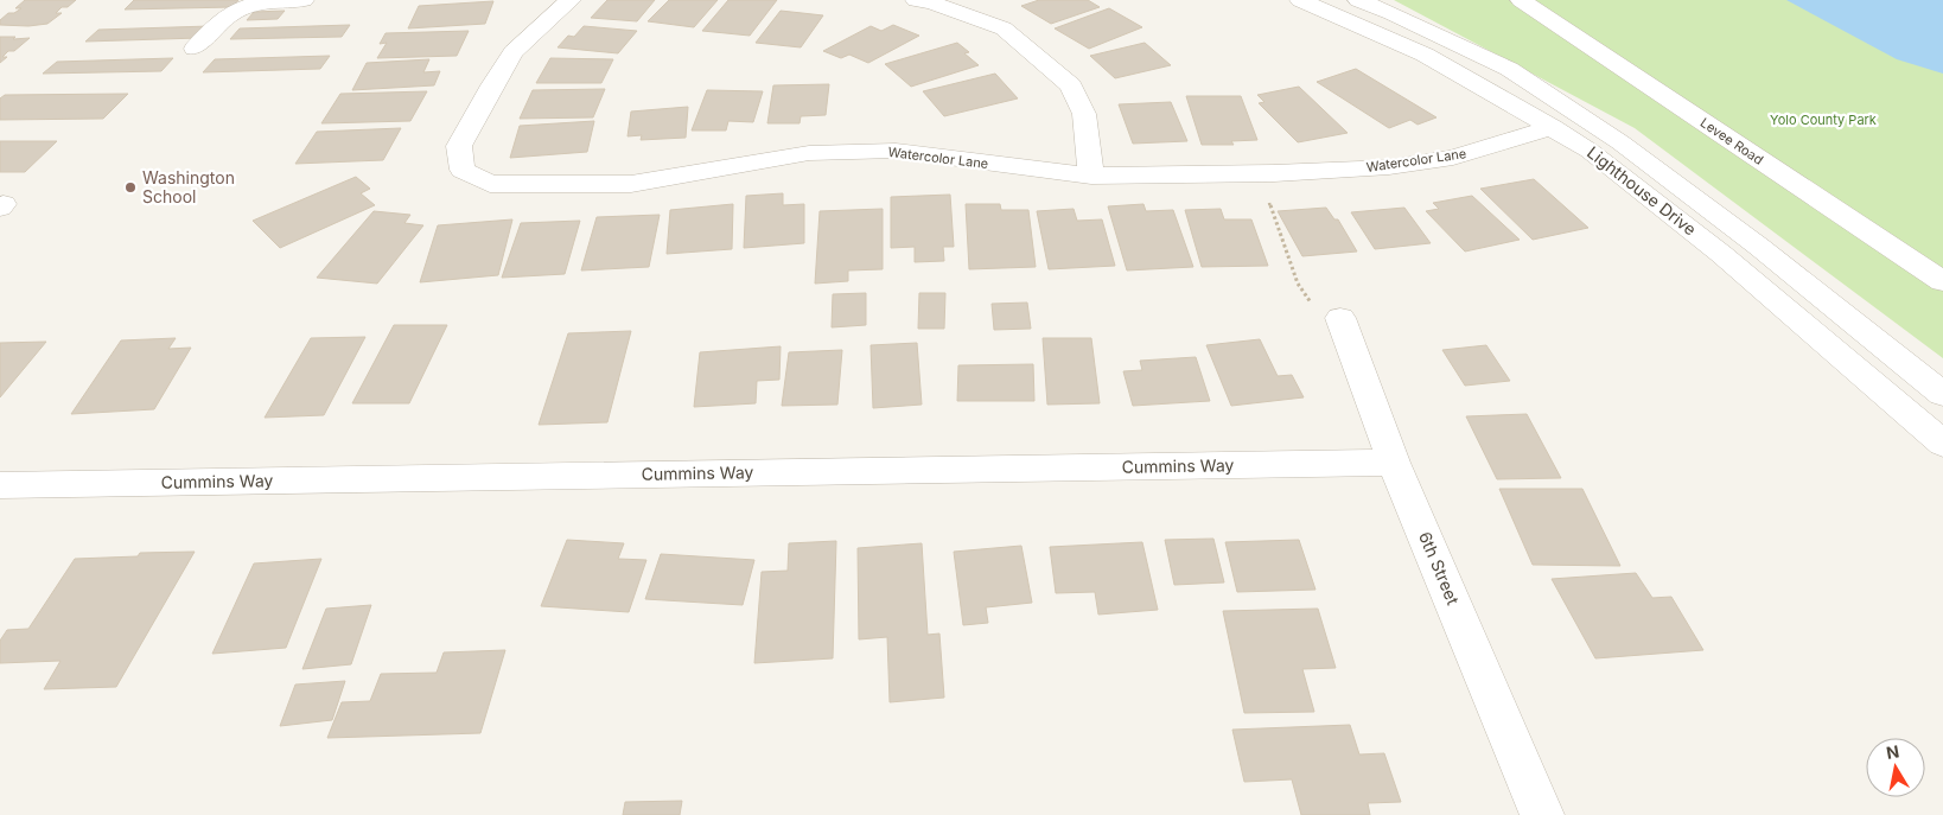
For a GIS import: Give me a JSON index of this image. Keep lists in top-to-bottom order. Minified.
{"streets":{"street":["Levee Road","Watercolor Lane","Lighthouse Drive","Cummins Way","6th Street"]},"crossings":[["Watercolor Lane","Lighthouse Drive"],["Cummins Way","6th Street"]],"parks":["Yolo County Park"],"places":["Washington School"],"north":"top"}
